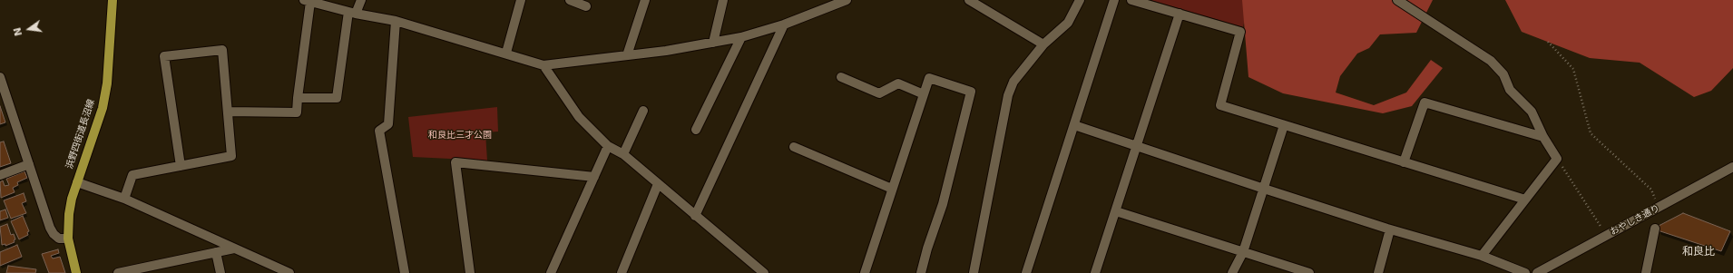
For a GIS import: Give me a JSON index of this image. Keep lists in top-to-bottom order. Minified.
{"streets":{"main road":["浜野四街道長沼線"],"street":["おやしき通り"]},"districts":["和良比"],"parks":["和良比三才公園"],"north":"left"}
